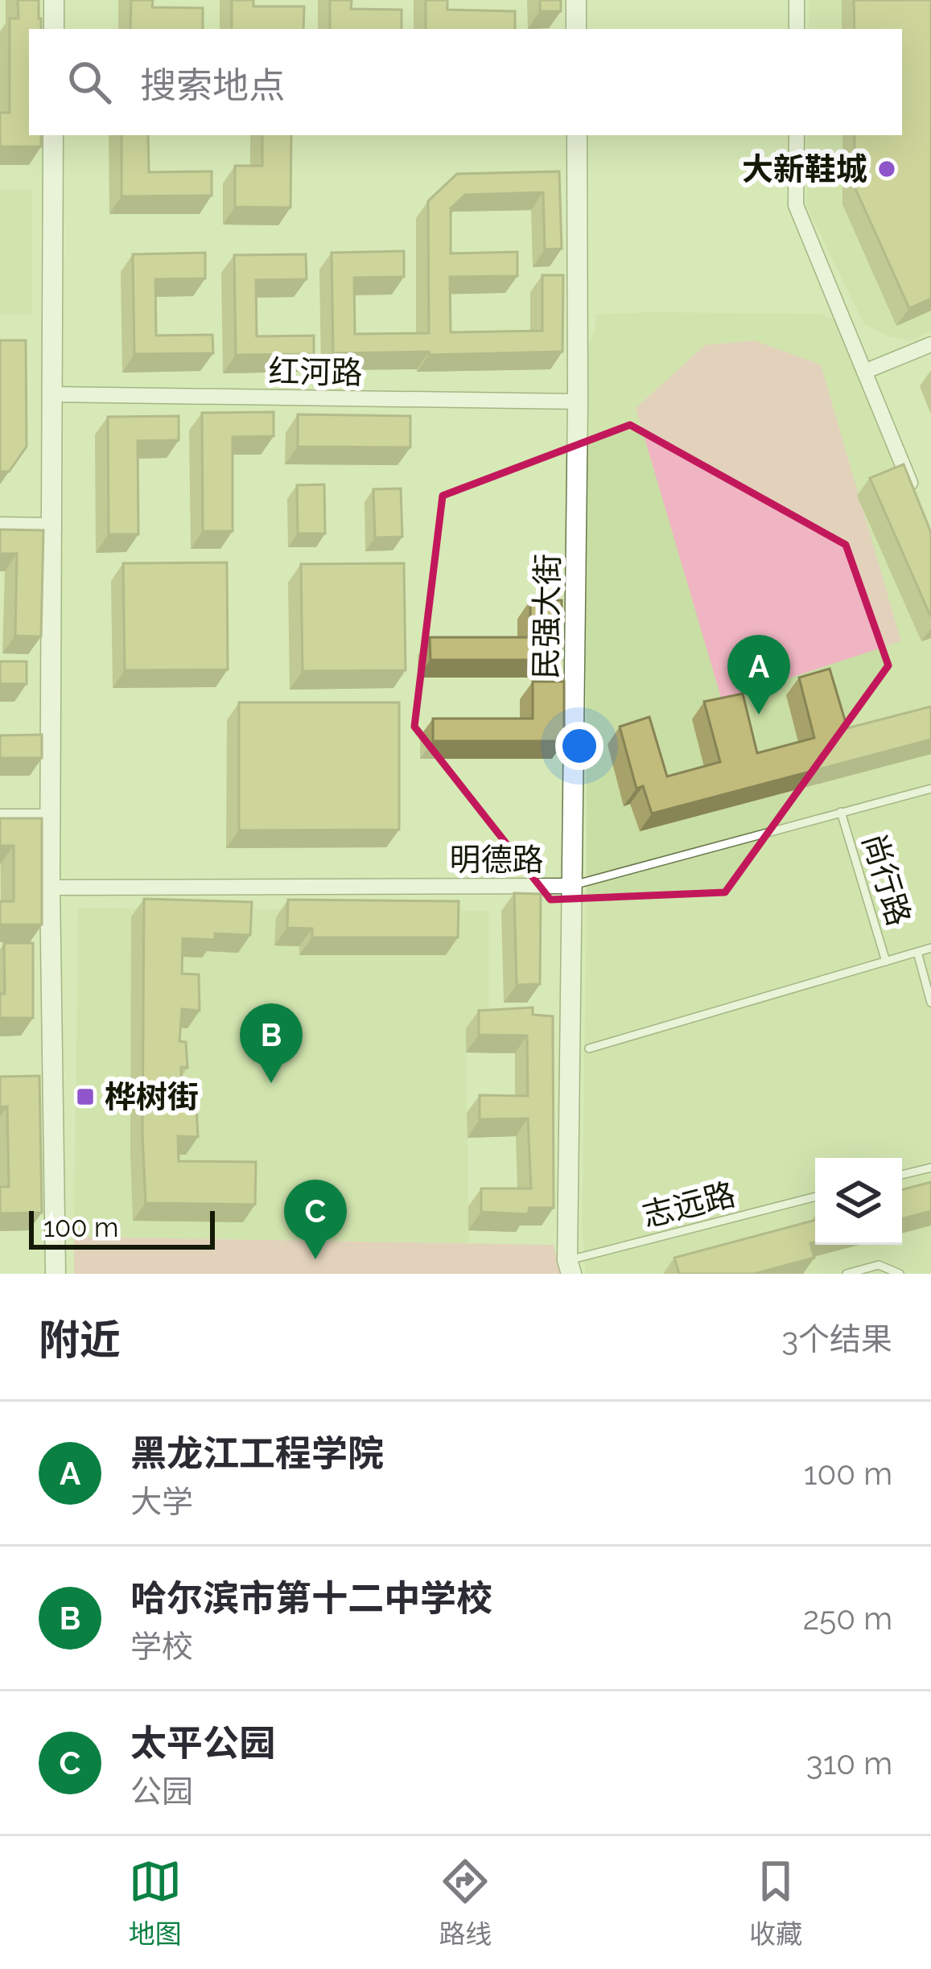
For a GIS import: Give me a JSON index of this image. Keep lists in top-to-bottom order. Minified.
{"streets":{"street":["红河路","民强大街","明德路"],"lane":["尚行路","志远路"]},"crossings":[["红河路","民强大街"],["民强大街","明德路"],["民强大街","志远路"],["明德路","尚行路"]],"places":{"other":["大新鞋城"],"transit":["桦树街"]},"scale_bar":"100 m","page":{"search":"搜索地点","pins":["A","B","C"],"scale":"100 m","heading":["附近","3个结果"],"list":[{"mark":"A","name":"黑龙江工程学院","note":"大学","value":"100 m"},{"mark":"B","name":"哈尔滨市第十二中学校","note":"学校","value":"250 m"},{"mark":"C","name":"太平公园","note":"公园","value":"310 m"}],"nav":["地图","路线","收藏"]}}
